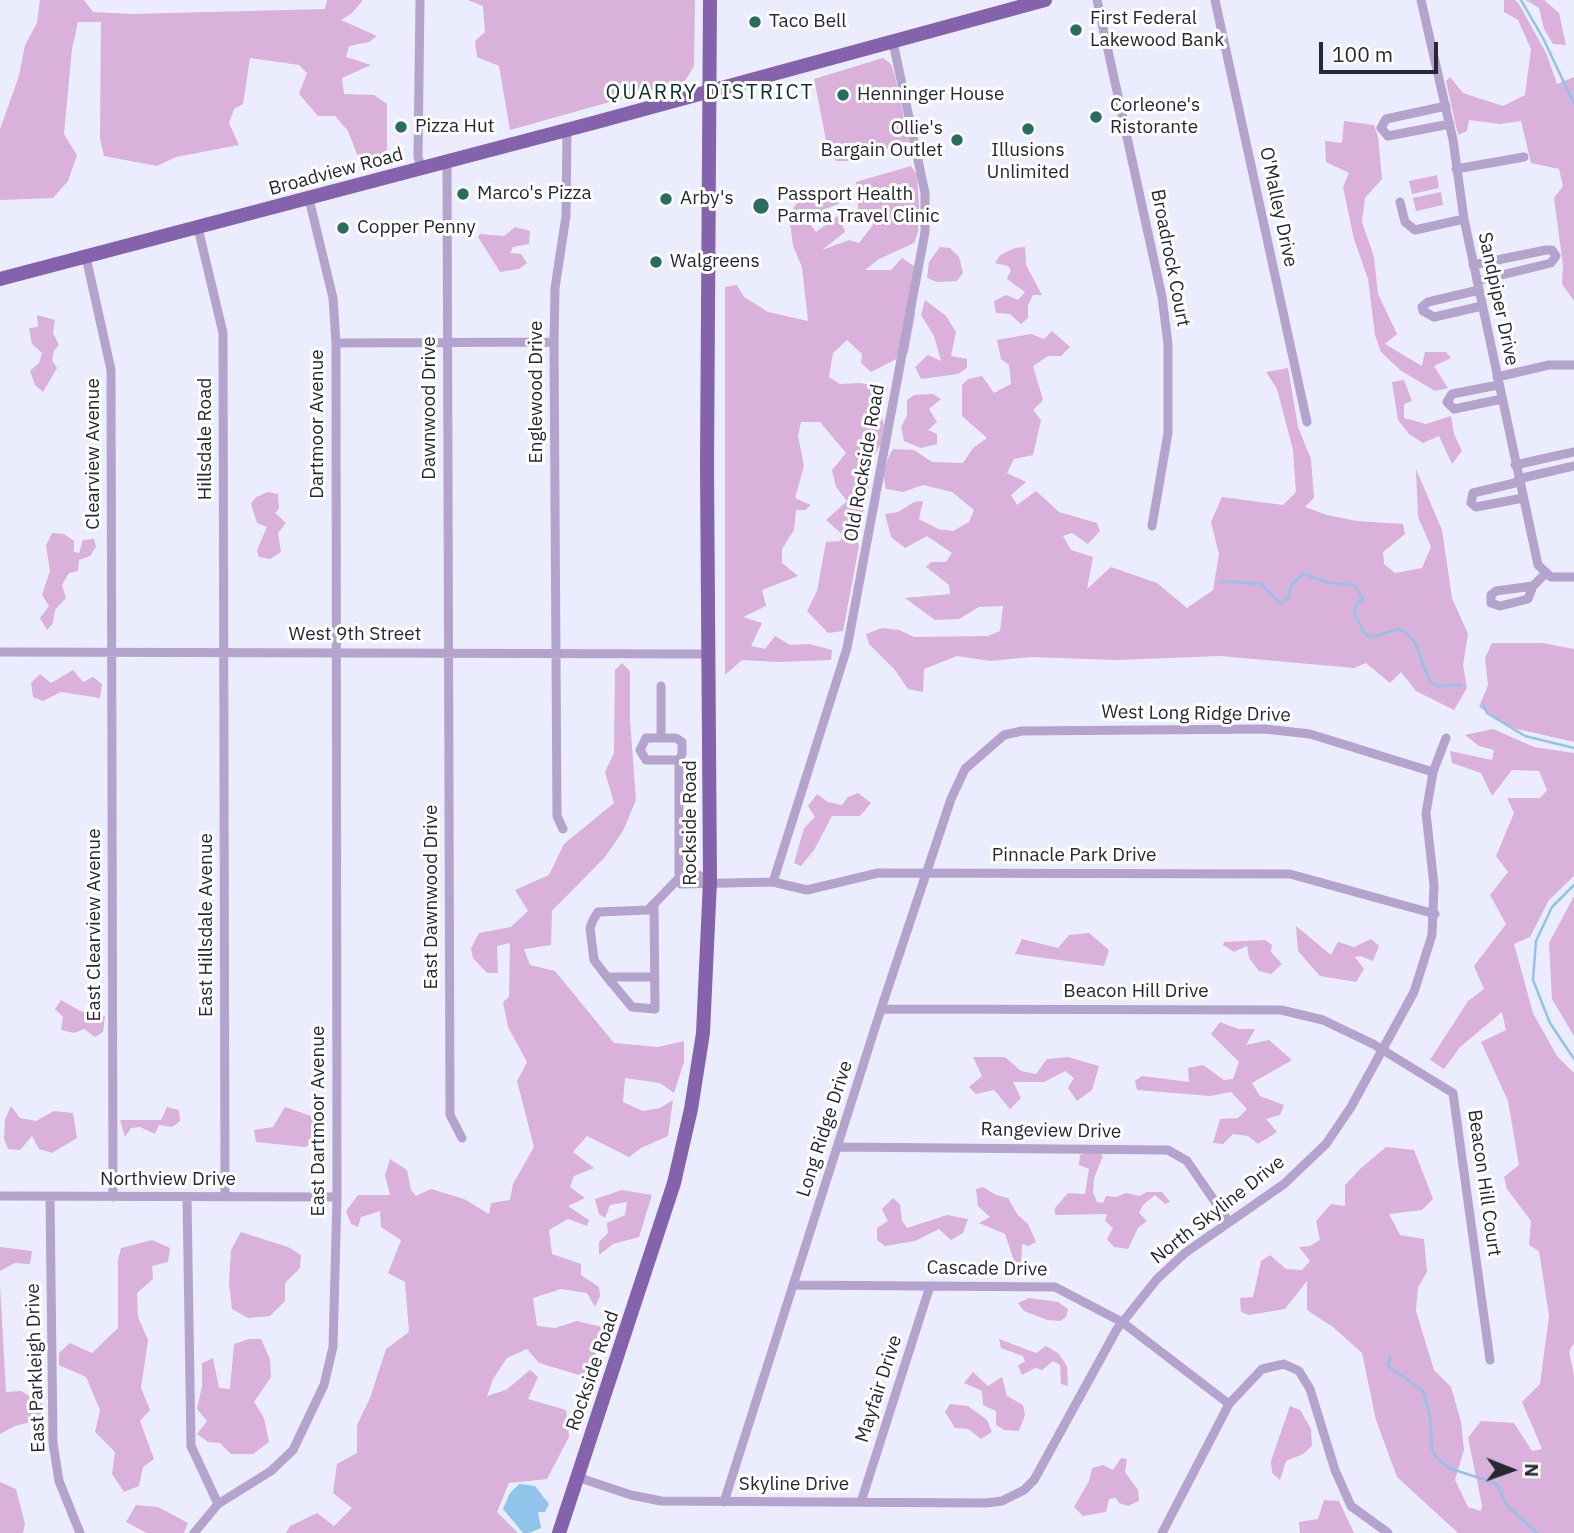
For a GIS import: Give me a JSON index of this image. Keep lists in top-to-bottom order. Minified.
{"streets":{"main road":["Broadview Road","Rockside Road"],"street":["O'Malley Drive","Broadrock Court","Sandpiper Drive","Englewood Drive","Dawnwood Drive","Dartmoor Avenue","Hillsdale Road","Clearview Avenue","Old Rockside Road","West 9th Street","West Long Ridge Drive","Pinnacle Park Drive","East Dawnwood Drive","East Clearview Avenue","East Hillsdale Avenue","Beacon Hill Drive","East Dartmoor Avenue","Long Ridge Drive","Rangeview Drive","Northview Drive","Beacon Hill Court","North Skyline Drive","Cascade Drive","East Parkleigh Drive","Mayfair Drive","Skyline Drive"]},"crossings":[["Broadview Road","Englewood Drive"],["Broadview Road","Dawnwood Drive"],["Broadview Road","Dartmoor Avenue"],["Broadview Road","Hillsdale Road"],["Broadview Road","Clearview Avenue"],["Broadview Road","Old Rockside Road"],["Broadview Road","Rockside Road"],["Englewood Drive","West 9th Street"],["Dawnwood Drive","West 9th Street"],["Dawnwood Drive","East Dawnwood Drive"],["Dartmoor Avenue","West 9th Street"],["Dartmoor Avenue","East Dartmoor Avenue"],["Hillsdale Road","West 9th Street"],["Hillsdale Road","East Hillsdale Avenue"],["Clearview Avenue","West 9th Street"],["Clearview Avenue","East Clearview Avenue"],["Old Rockside Road","Pinnacle Park Drive"],["West 9th Street","Rockside Road"],["West 9th Street","East Dawnwood Drive"],["West 9th Street","East Clearview Avenue"],["West 9th Street","East Hillsdale Avenue"],["West 9th Street","East Dartmoor Avenue"],["West Long Ridge Drive","Long Ridge Drive"],["West Long Ridge Drive","North Skyline Drive"],["Rockside Road","Pinnacle Park Drive"],["Rockside Road","Skyline Drive"],["Pinnacle Park Drive","Long Ridge Drive"],["Pinnacle Park Drive","North Skyline Drive"],["East Clearview Avenue","Northview Drive"],["East Hillsdale Avenue","Northview Drive"],["Beacon Hill Drive","Long Ridge Drive"],["Beacon Hill Drive","Beacon Hill Court"],["Beacon Hill Drive","North Skyline Drive"],["East Dartmoor Avenue","Northview Drive"],["Long Ridge Drive","Rangeview Drive"],["Long Ridge Drive","Cascade Drive"],["Long Ridge Drive","Skyline Drive"],["Rangeview Drive","North Skyline Drive"],["Northview Drive","East Parkleigh Drive"],["Beacon Hill Court","North Skyline Drive"],["North Skyline Drive","Cascade Drive"],["North Skyline Drive","Skyline Drive"],["Cascade Drive","Mayfair Drive"],["Mayfair Drive","Skyline Drive"]],"districts":["QUARRY DISTRICT"],"places":["Taco Bell","First Federal Lakewood Bank","Henninger House","Corleone's Ristorante","Pizza Hut","Illusions Unlimited","Ollie's Bargain Outlet","Marco's Pizza","Arby's","Passport Health Parma Travel Clinic","Copper Penny","Walgreens"],"scale_bar":"100 m","north":"right"}
